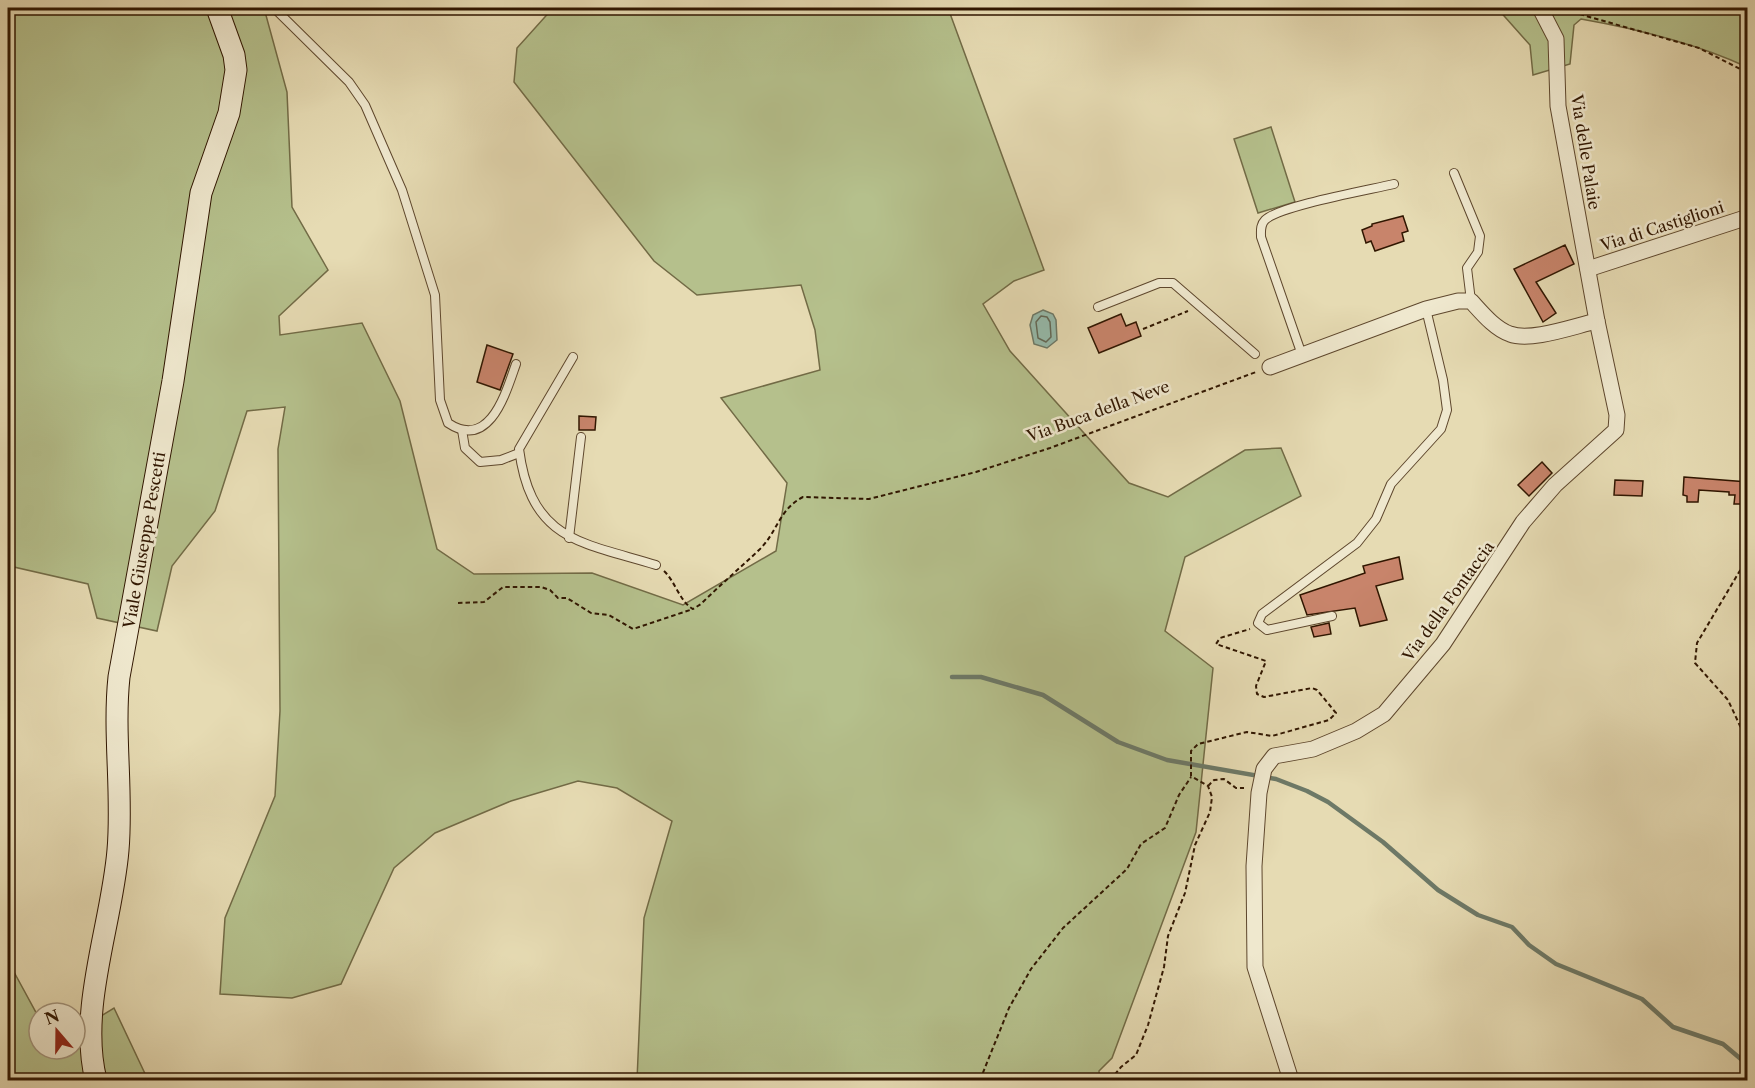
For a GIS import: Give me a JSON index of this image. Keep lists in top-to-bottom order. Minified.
{"streets":{"street":["Via delle Palaie","Via di Castiglioni","Viale Giuseppe Pescetti","Via della Fontaccia"],"path":["Via Buca della Neve"]},"crossings":[["Via delle Palaie","Via di Castiglioni"],["Via delle Palaie","Via della Fontaccia"],["Via di Castiglioni","Via della Fontaccia"]],"north":"top"}
